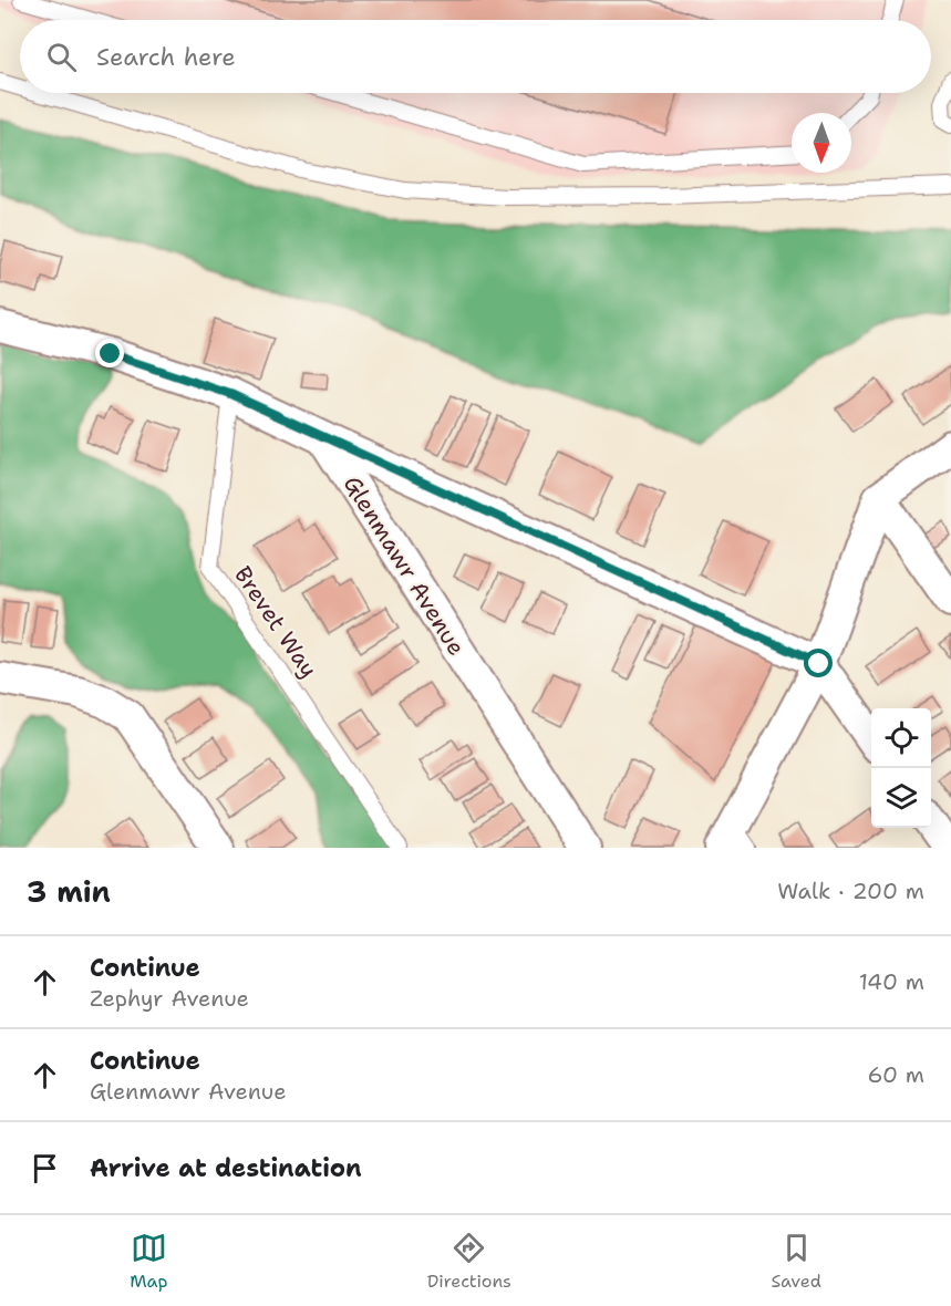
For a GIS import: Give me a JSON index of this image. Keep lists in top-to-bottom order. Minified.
{"streets":{"street":["Glenmawr Avenue"],"lane":["Brevet Way"]},"north":"bottom","page":{"search":"Search here","heading":["3 min","Walk · 200 m"],"list":[["Continue","Zephyr Avenue","140 m"],["Continue","Glenmawr Avenue","60 m"],"Arrive at destination"],"nav":["Map","Directions","Saved"]}}
